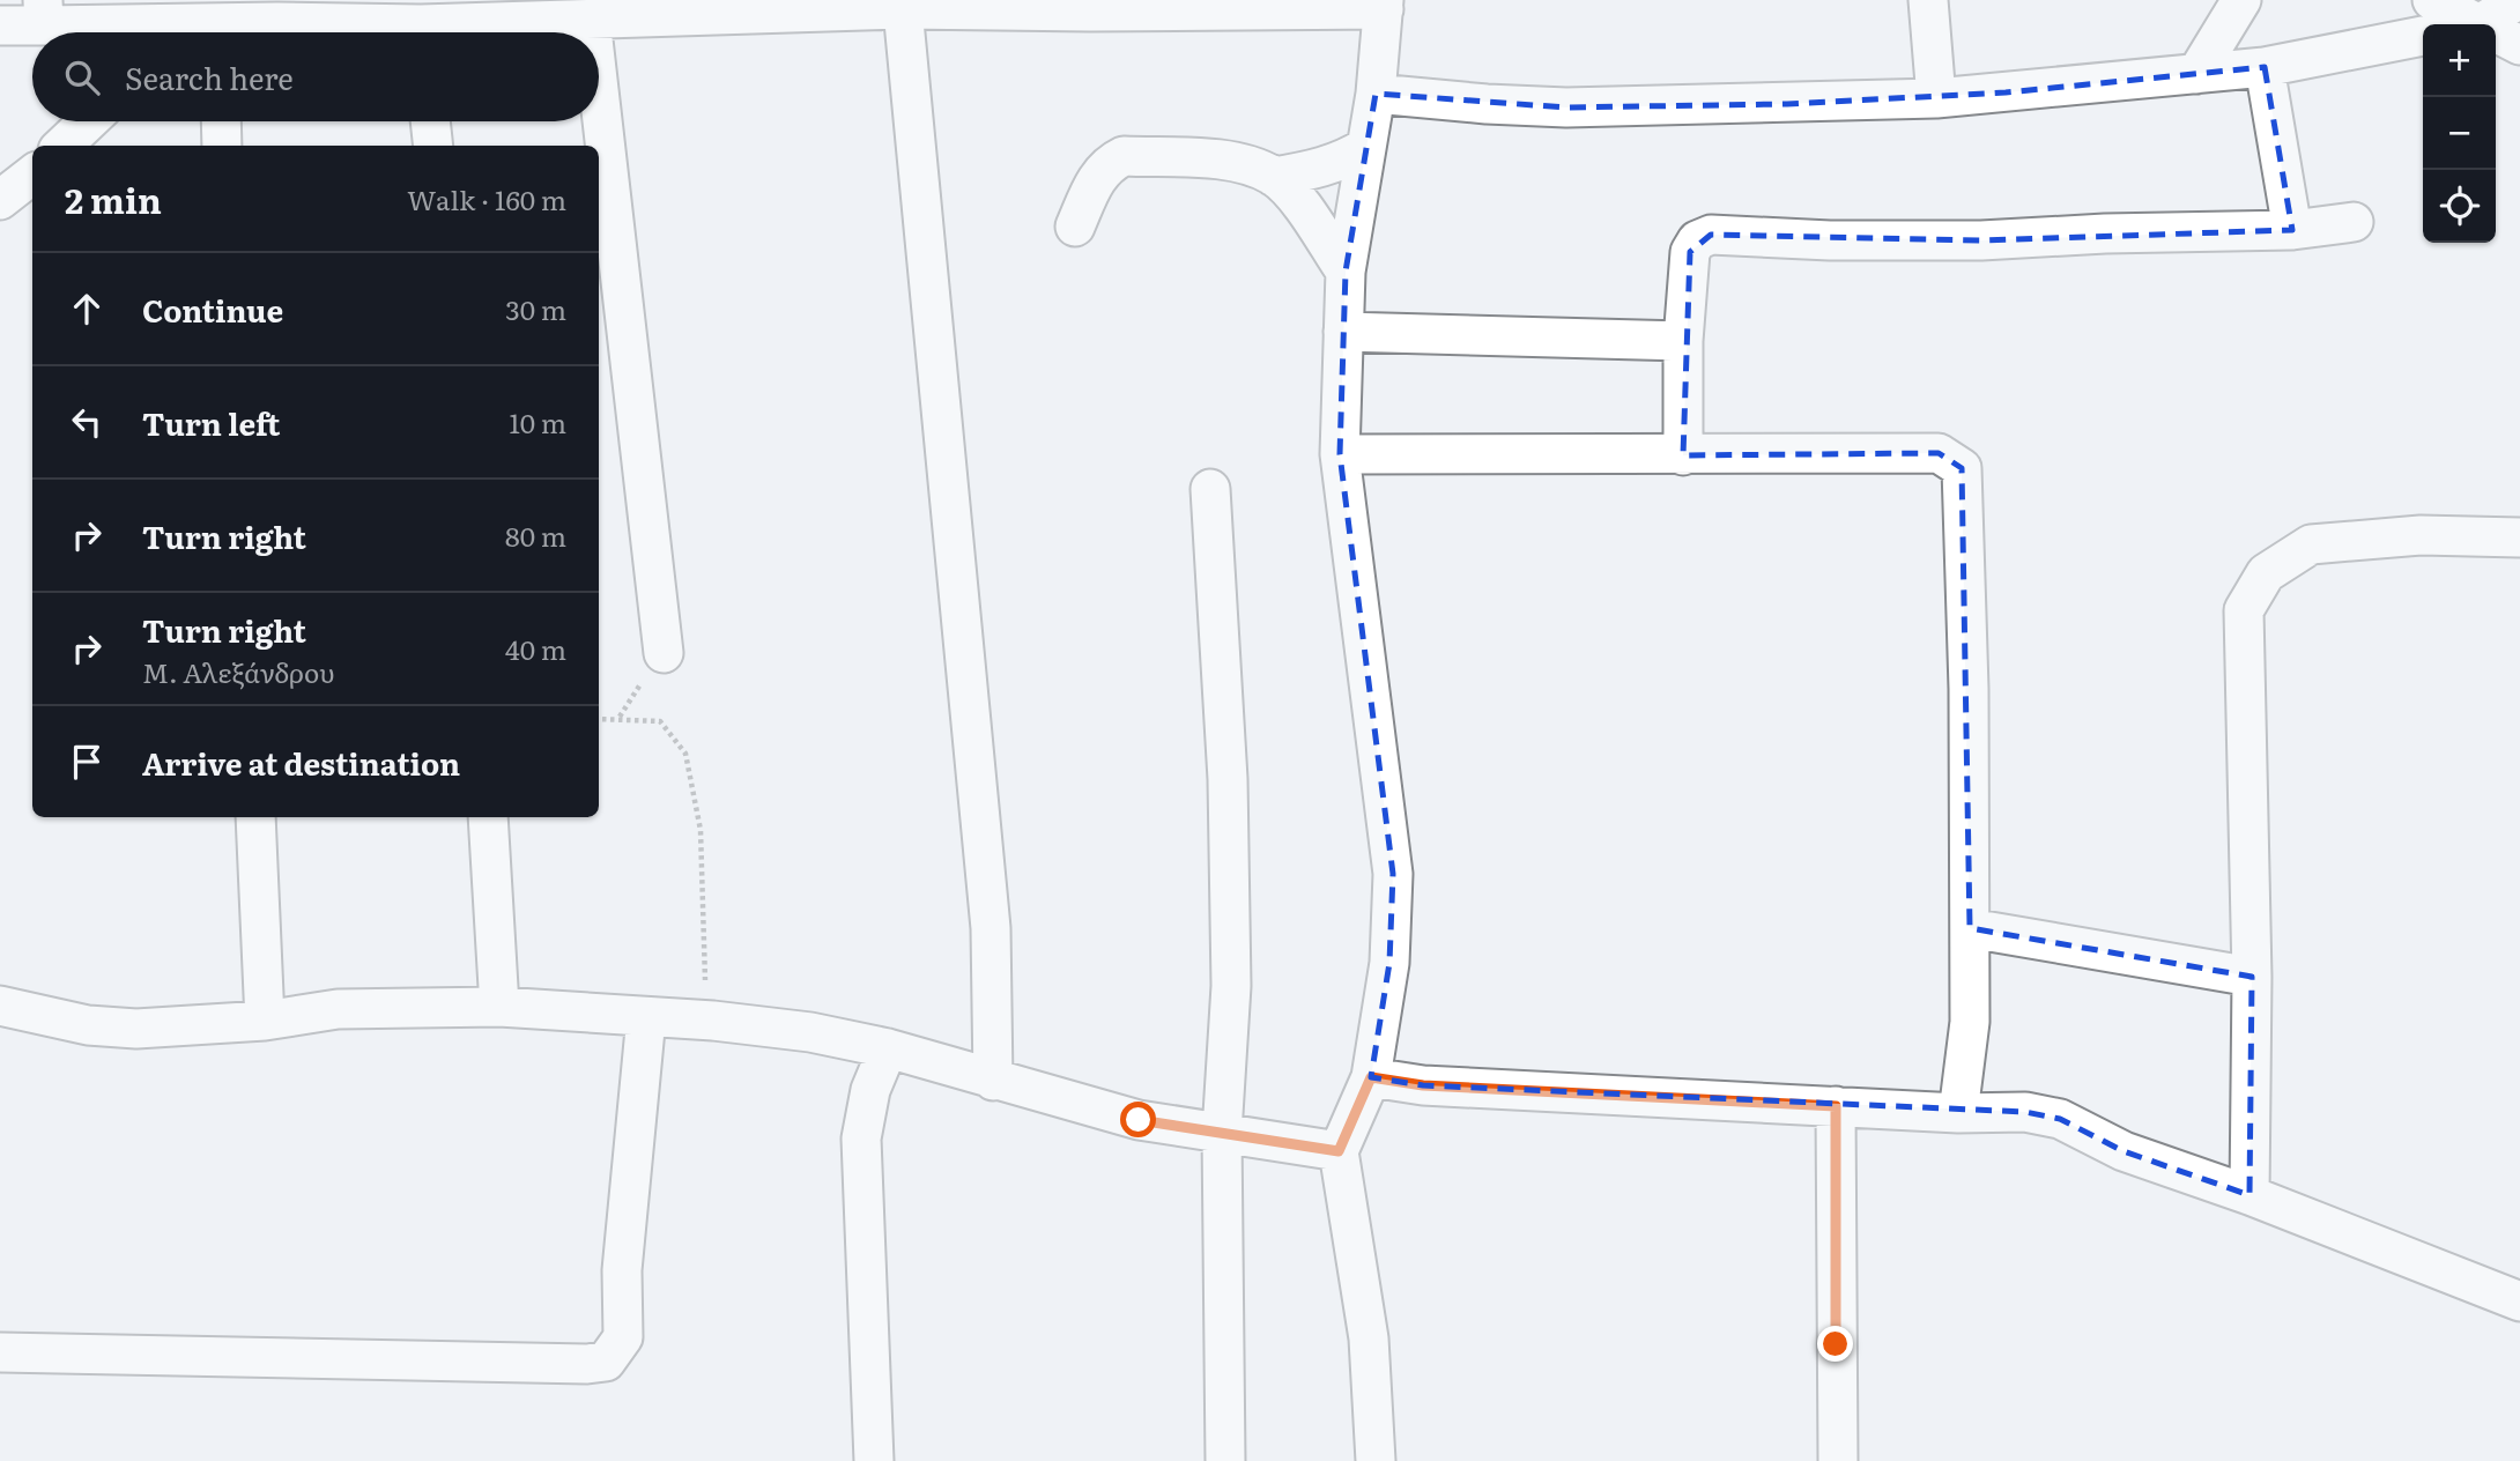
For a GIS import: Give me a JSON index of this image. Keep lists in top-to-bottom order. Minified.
{"page":{"map_buttons":["+","−"],"search":"Search here","heading":["2 min","Walk · 160 m"],"list":[["Continue","30 m"],["Turn left","10 m"],["Turn right","80 m"],["Turn right","Μ. Αλεξάνδρου","40 m"],"Arrive at destination"]}}
